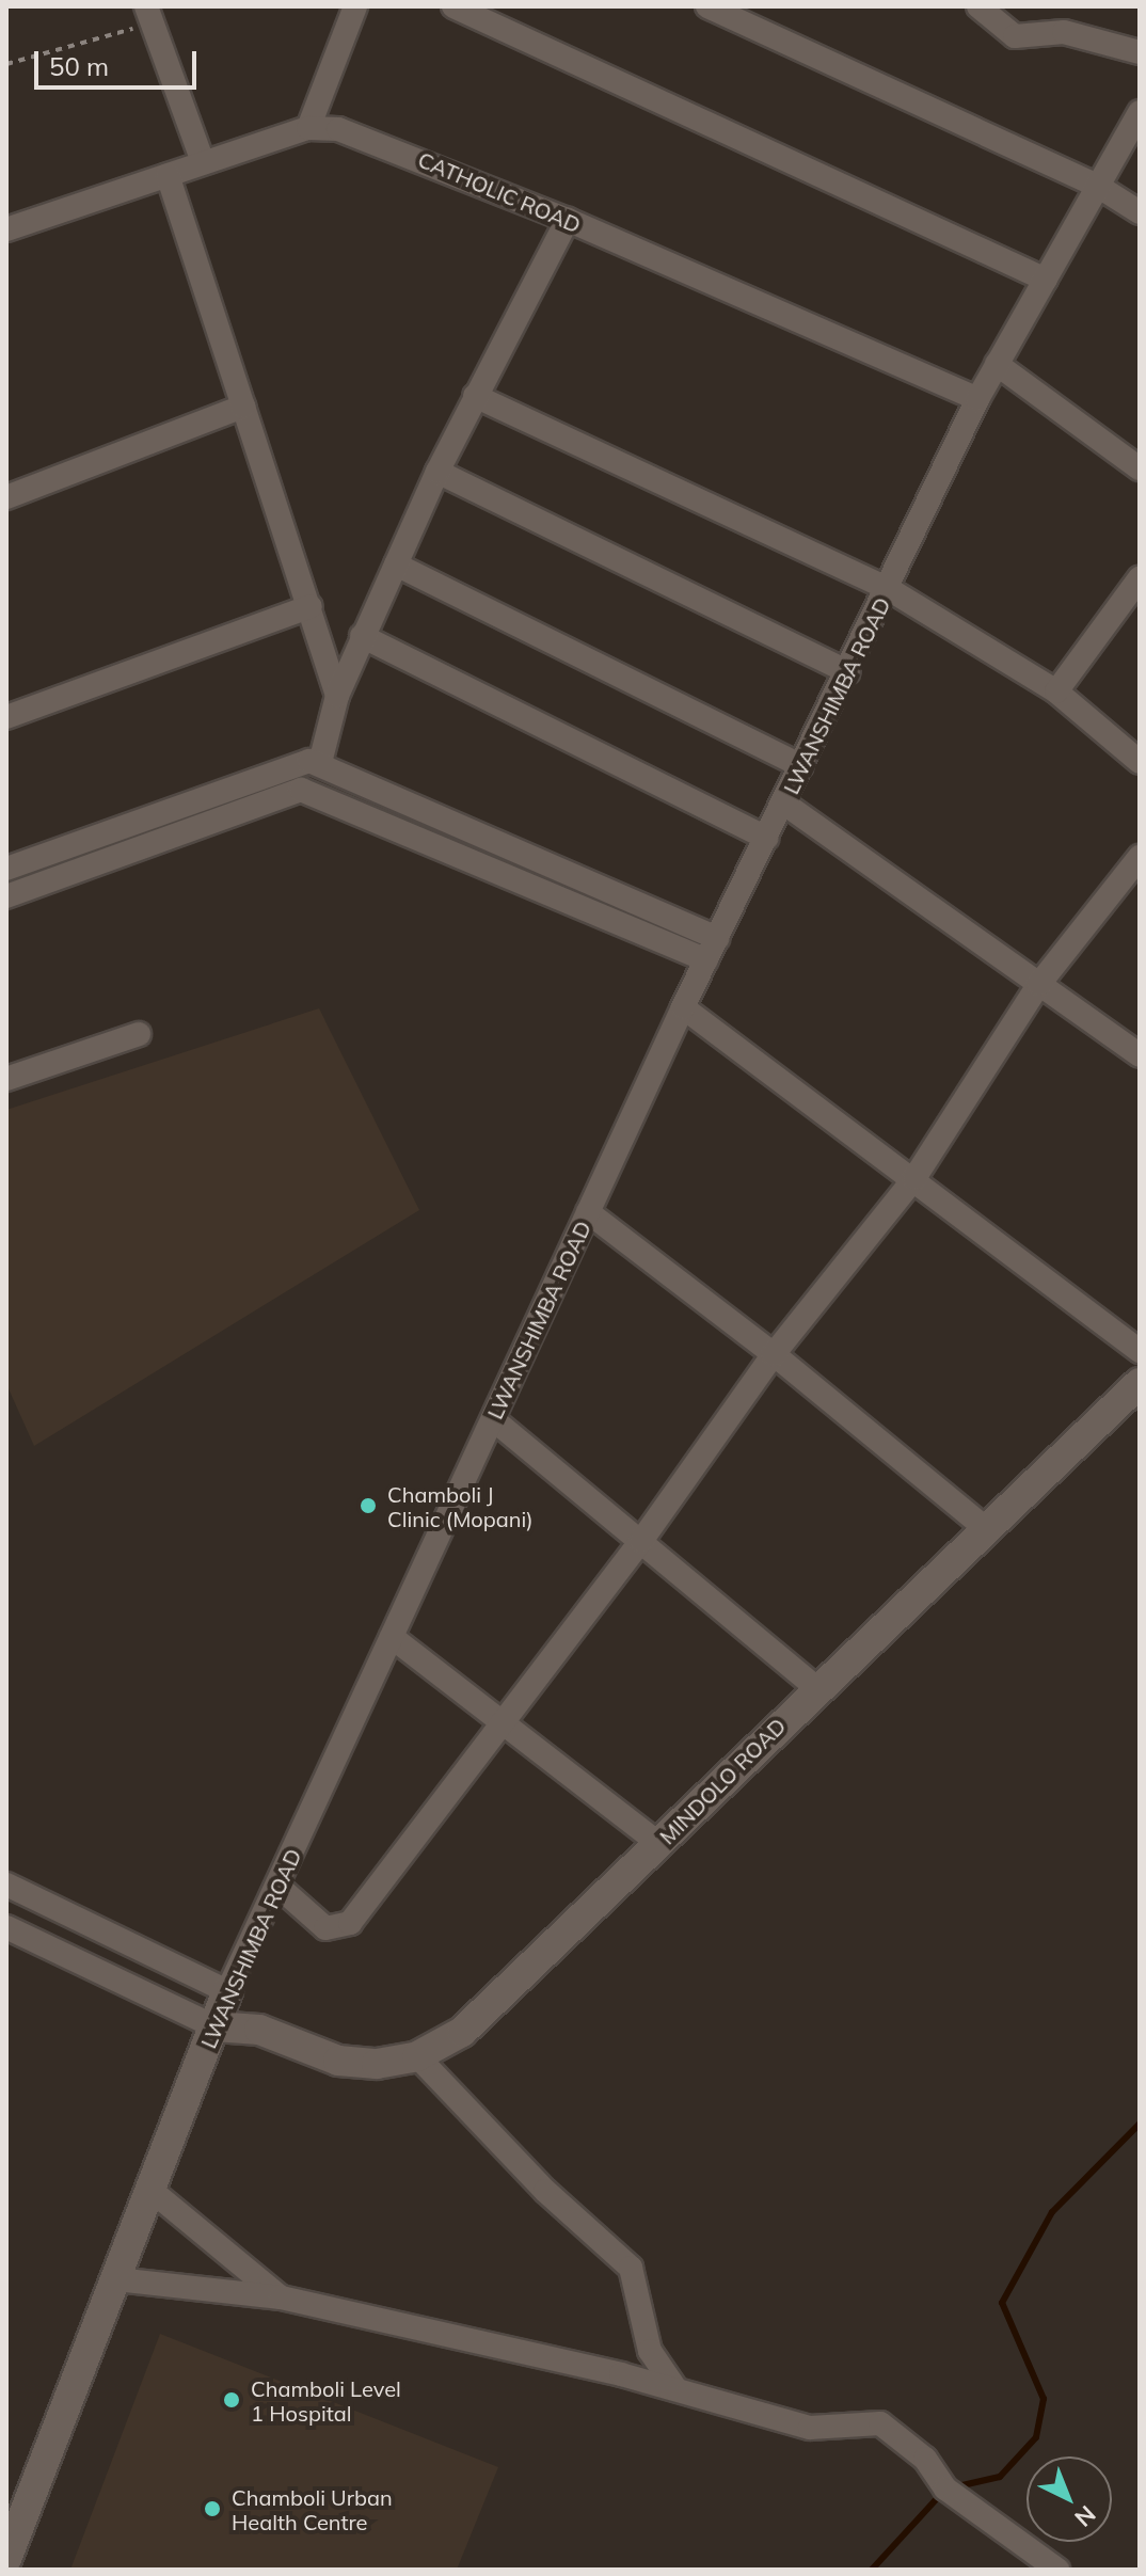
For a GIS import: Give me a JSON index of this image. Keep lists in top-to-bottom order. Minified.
{"streets":{"street":["CATHOLIC ROAD","LWANSHIMBA ROAD","MINDOLO ROAD"]},"crossings":[["CATHOLIC ROAD","LWANSHIMBA ROAD"],["LWANSHIMBA ROAD","MINDOLO ROAD"]],"places":["Chamboli J Clinic (Mopani)","Chamboli Level 1 Hospital","Chamboli Urban Health Centre"],"scale_bar":"50 m","north":"bottom right"}
